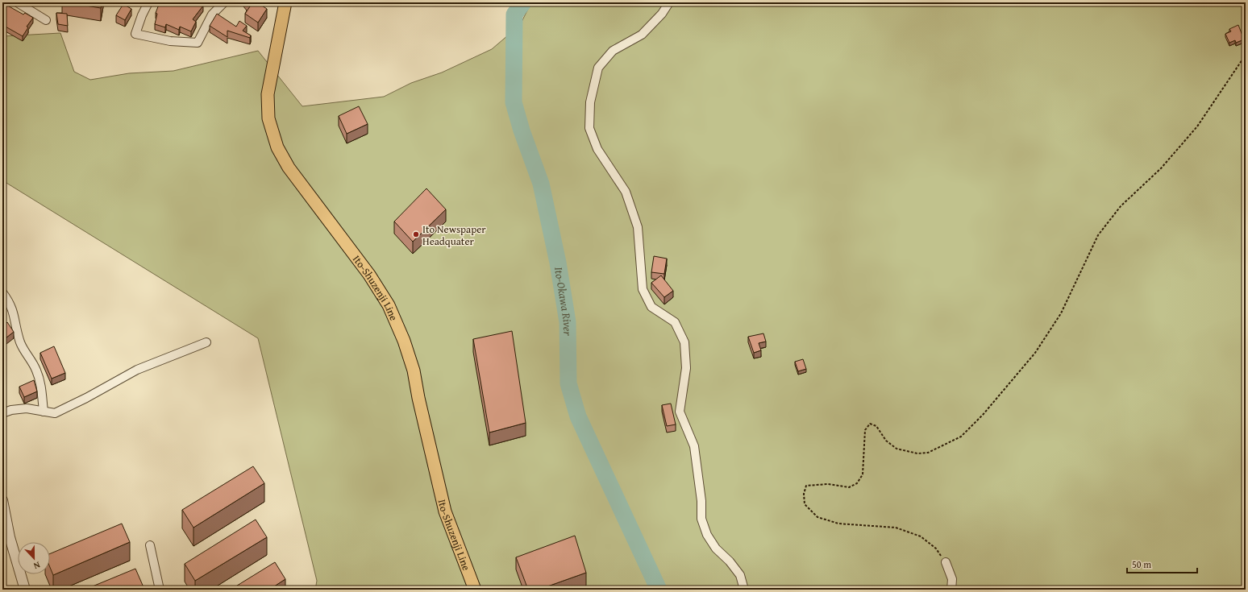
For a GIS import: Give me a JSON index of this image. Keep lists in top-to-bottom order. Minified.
{"streets":{"main road":["Ito-Shuzenji Line"]},"water":["Ito-Okawa River"],"places":["Ito Newspaper Headquater"],"scale_bar":"50 m","north":"bottom"}
